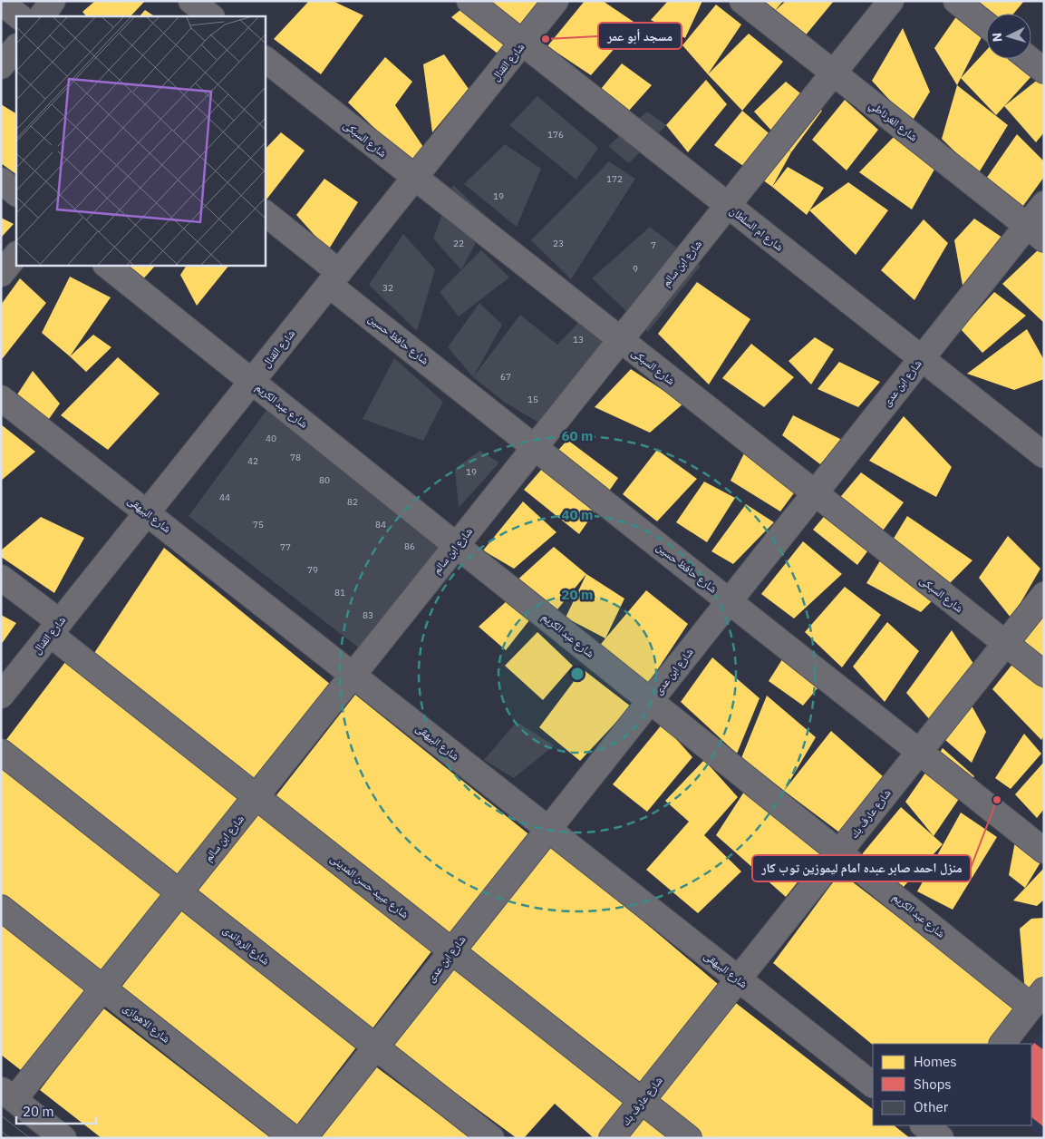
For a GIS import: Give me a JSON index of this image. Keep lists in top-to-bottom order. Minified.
{"streets":{"street":["شارع القنال","شارع الغرناطي","شارع السبكى","شارع ام السلطان","شارع ابن سالم","شارع حافظ حسين","شارع ابن عدى","شارع عبد الكريم","شارع البيهقى","شارع عارف بك","شارع عبيد حسن المدينى","شارع الرواندى","شارع الاهوازى"]},"crossings":[["شارع القنال","شارع السبكى"],["شارع القنال","شارع ام السلطان"],["شارع القنال","شارع حافظ حسين"],["شارع القنال","شارع عبد الكريم"],["شارع القنال","شارع البيهقى"],["شارع القنال","شارع عبيد حسن المدينى"],["شارع الغرناطي","شارع ابن سالم"],["شارع الغرناطي","شارع ابن عدى"],["شارع السبكى","شارع ابن سالم"],["شارع السبكى","شارع ابن عدى"],["شارع السبكى","شارع عارف بك"],["شارع ام السلطان","شارع ابن سالم"],["شارع ام السلطان","شارع ابن عدى"],["شارع ابن سالم","شارع حافظ حسين"],["شارع ابن سالم","شارع عبد الكريم"],["شارع ابن سالم","شارع البيهقى"],["شارع ابن سالم","شارع عبيد حسن المدينى"],["شارع ابن سالم","شارع الرواندى"],["شارع ابن سالم","شارع الاهوازى"],["شارع حافظ حسين","شارع ابن عدى"],["شارع حافظ حسين","شارع عارف بك"],["شارع ابن عدى","شارع عبد الكريم"],["شارع ابن عدى","شارع البيهقى"],["شارع ابن عدى","شارع عبيد حسن المدينى"],["شارع ابن عدى","شارع الرواندى"],["شارع عبد الكريم","شارع عارف بك"],["شارع البيهقى","شارع عارف بك"],["شارع عارف بك","شارع عبيد حسن المدينى"]],"places":["مسجد أبو عمر","منزل احمد صابر عبده امام ليموزين توب كار"],"house_numbers":["176","172","19","22","23","7","9","32","13","67","15","40","78","42","19","80","44","82","75","84","86","77","79","81","83"],"legend":["Homes","Shops","Other"],"scale_bar":"20 m","north":"left","rings":["60 m","40 m","20 m"]}
